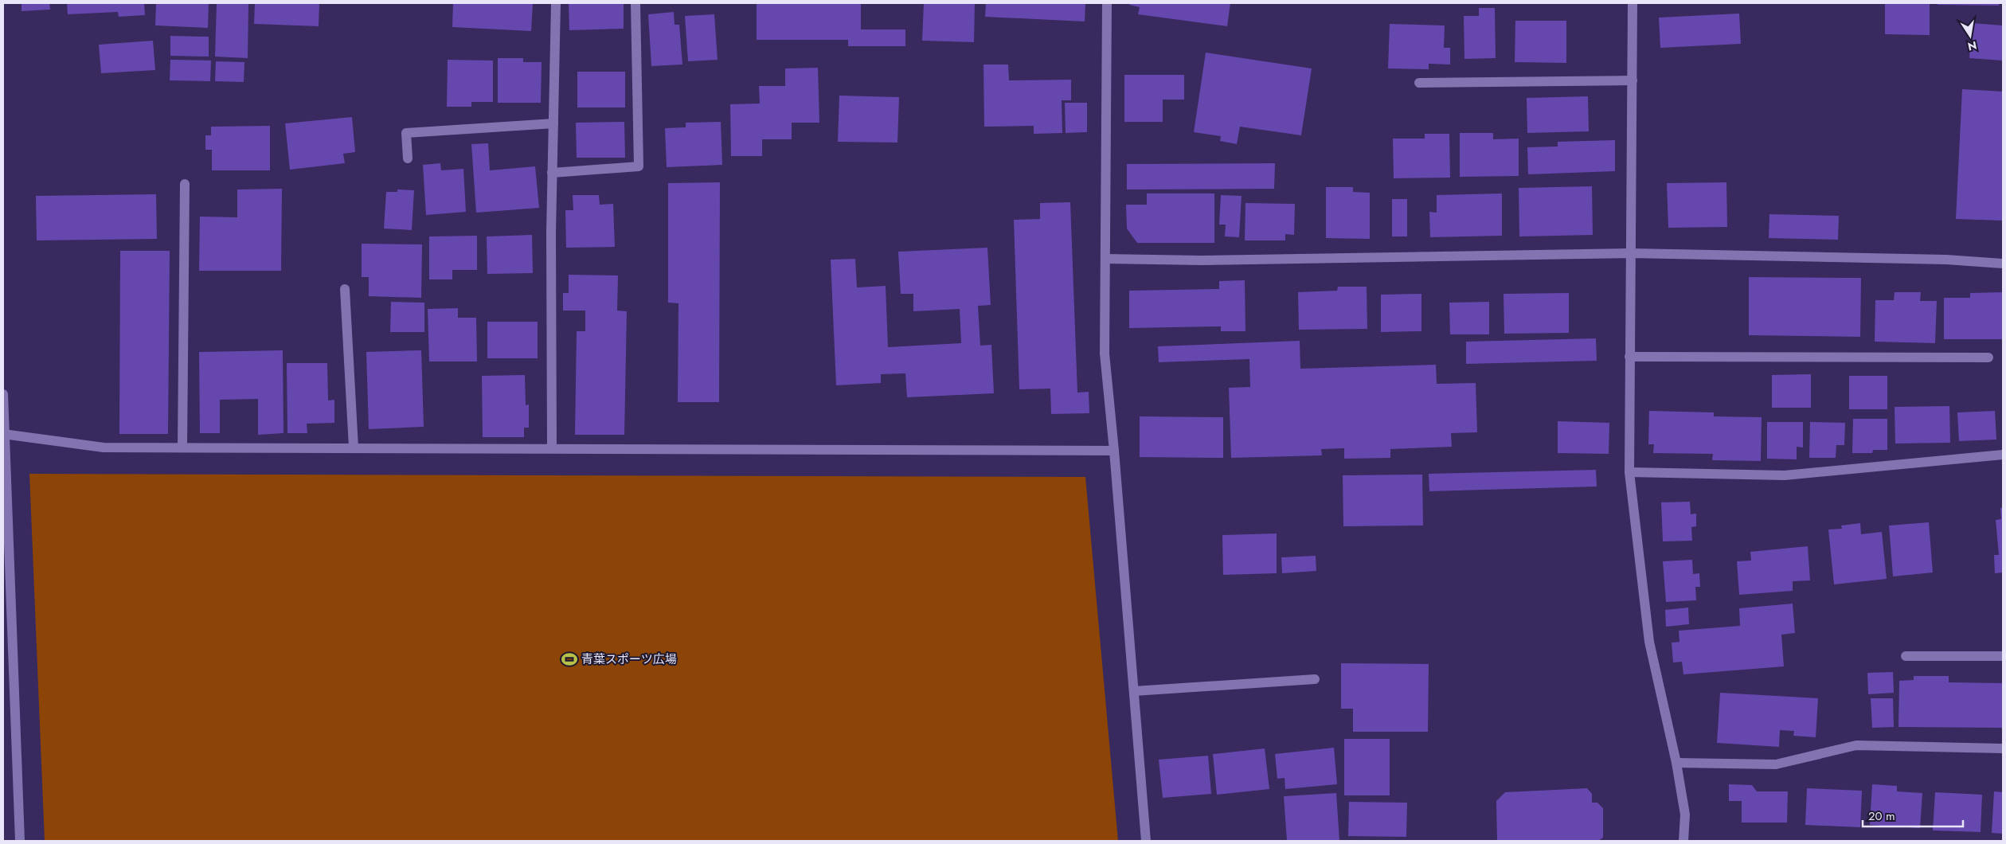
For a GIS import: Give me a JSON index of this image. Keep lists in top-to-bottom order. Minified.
{"places":{"sports":["青葉スポーツ広場"]},"scale_bar":"20 m","north":"bottom"}
